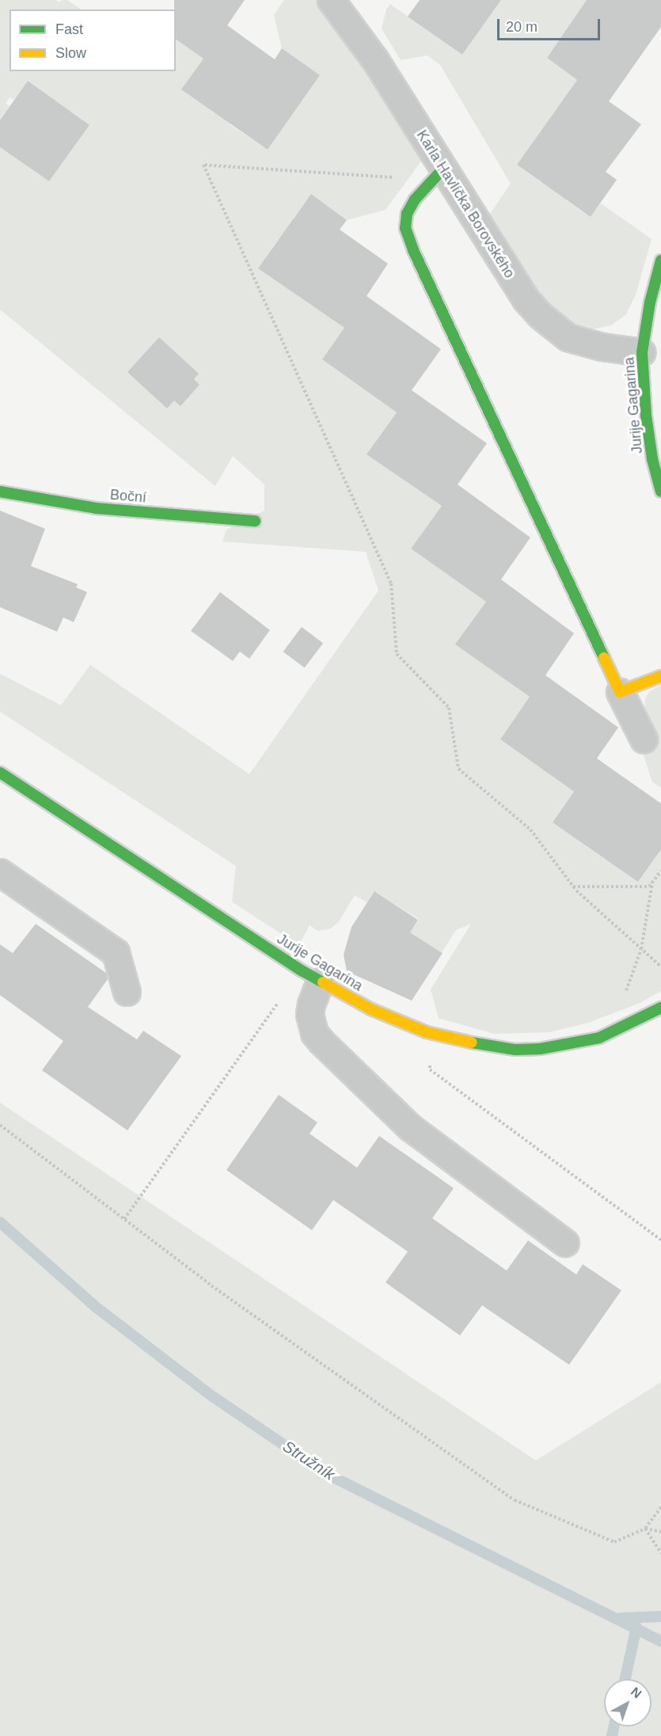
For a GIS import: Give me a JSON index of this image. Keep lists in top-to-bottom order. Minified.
{"streets":{"street":["Karla Havlíčka Borovského","Jurije Gagarina","Boční"]},"crossings":[["Karla Havlíčka Borovského","Jurije Gagarina"]],"water":["Stružník"],"legend":["Fast","Slow"],"scale_bar":"20 m","north":"top right"}
